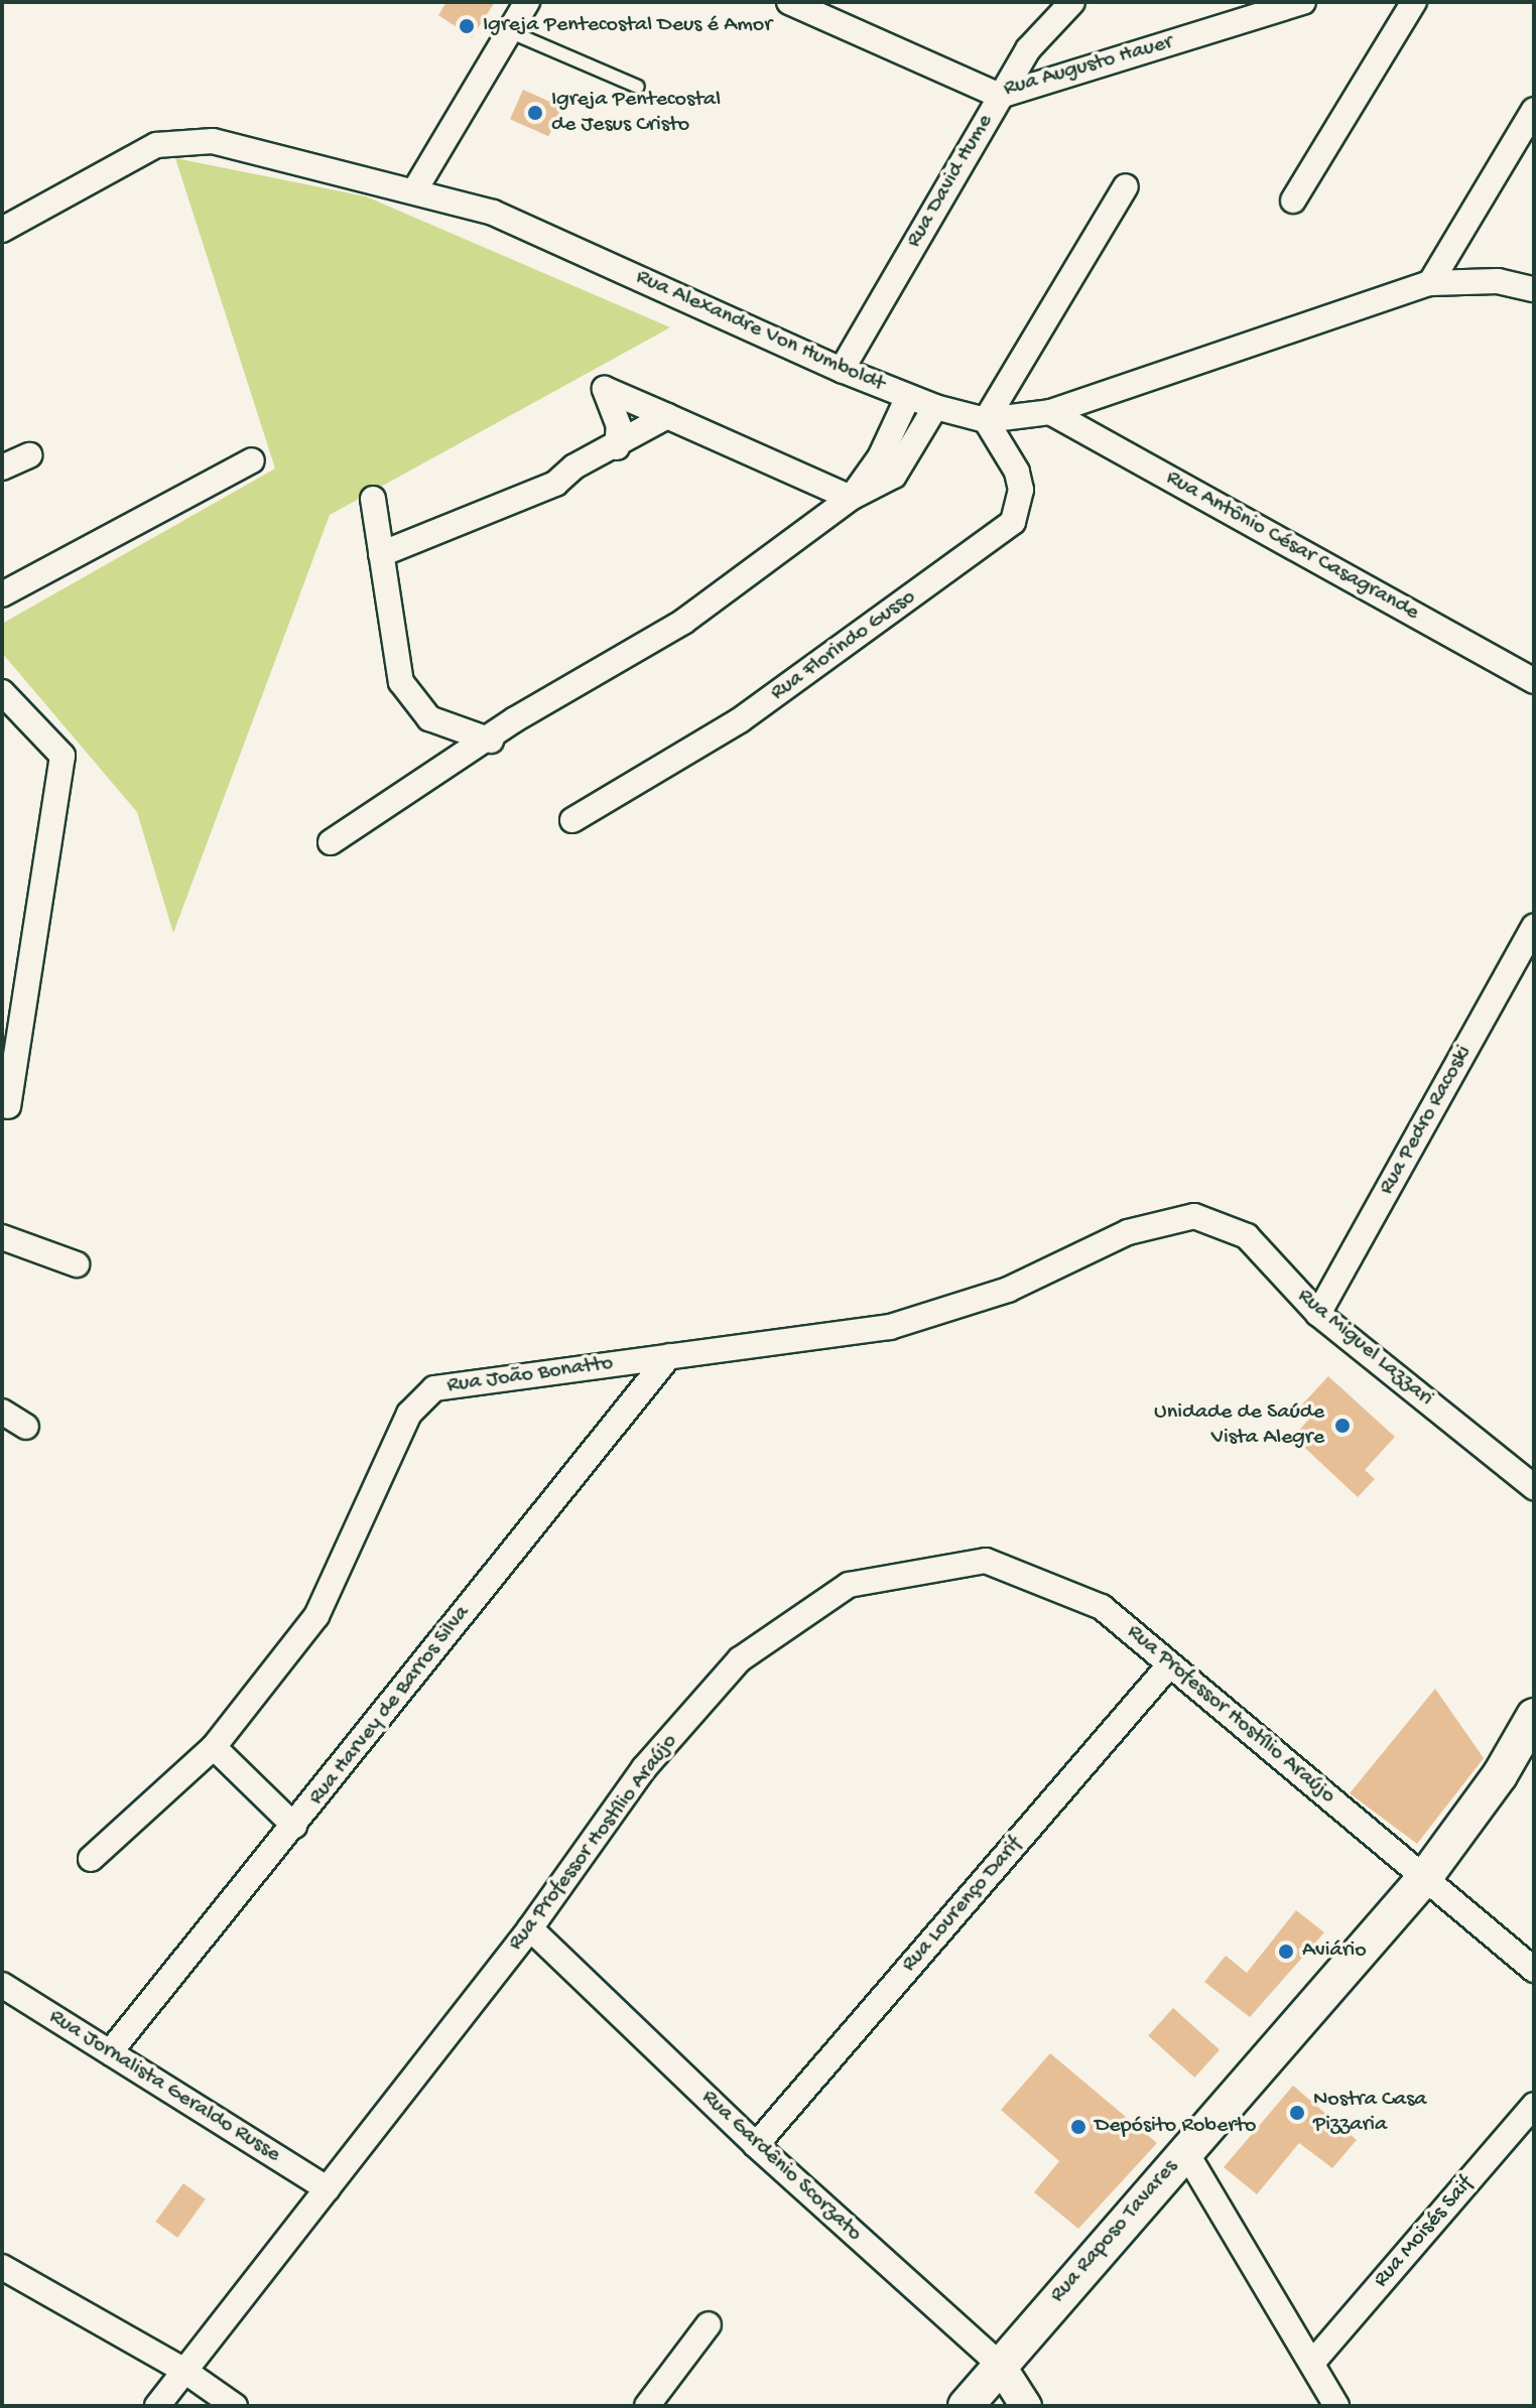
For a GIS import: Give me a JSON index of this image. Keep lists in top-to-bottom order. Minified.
{"streets":{"main road":["Rua Raposo Tavares"],"street":["Rua Augusto Hauer","Rua David Hume","Rua Alexandre Von Humboldt","Rua Antônio César Casagrande","Rua Florindo Gusso","Rua Pedro Racoski","Rua Miguel Lazzari","Rua João Bonatto","Rua Harvey de Barros Silva","Rua Professor Hostílio Araújo","Rua Lourenço Darif","Rua Jornalista Geraldo Russe","Rua Gardênio Scorzato","Rua Moisés Saif"]},"crossings":[["Rua Augusto Hauer","Rua David Hume"],["Rua David Hume","Rua Alexandre Von Humboldt"],["Rua Alexandre Von Humboldt","Rua Antônio César Casagrande"],["Rua Alexandre Von Humboldt","Rua Florindo Gusso"],["Rua Pedro Racoski","Rua Miguel Lazzari"],["Rua Miguel Lazzari","Rua João Bonatto"],["Rua João Bonatto","Rua Harvey de Barros Silva"],["Rua Harvey de Barros Silva","Rua Jornalista Geraldo Russe"],["Rua Professor Hostílio Araújo","Rua Lourenço Darif"],["Rua Professor Hostílio Araújo","Rua Jornalista Geraldo Russe"],["Rua Professor Hostílio Araújo","Rua Gardênio Scorzato"],["Rua Professor Hostílio Araújo","Rua Raposo Tavares"],["Rua Lourenço Darif","Rua Gardênio Scorzato"],["Rua Gardênio Scorzato","Rua Raposo Tavares"]],"places":["Igreja Pentecostal Deus é Amor","Igreja Pentecostal de Jesus Cristo","Unidade de Saúde Vista Alegre","Aviário","Nostra Casa Pizzaria","Depósito Roberto"]}
